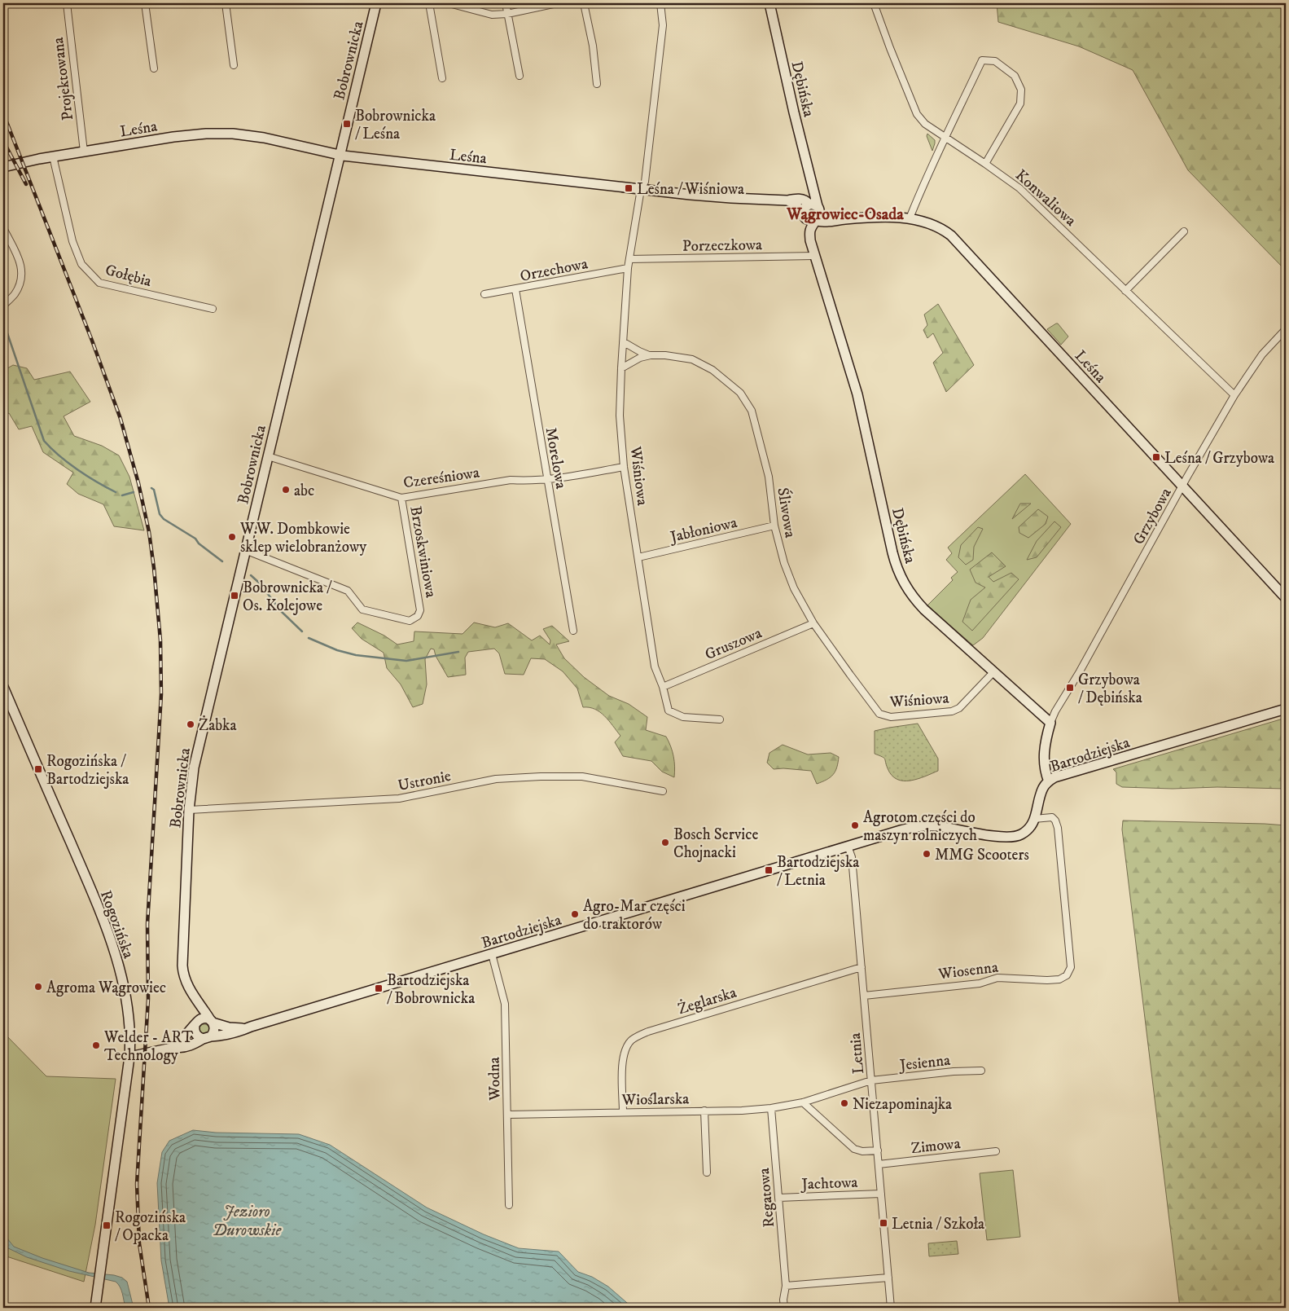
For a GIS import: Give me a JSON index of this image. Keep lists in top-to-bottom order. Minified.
{"streets":{"street":["Bobrownicka","Projektowana","Dębińska","Leśna","Konwaliowa","Porzeczkowa","Orzechowa","Gołębia","Morelowa","Wiśniowa","Czereśniowa","Śliwowa","Grzybowa","Jabłoniowa","Brzoskwiniowa","Gruszowa","Bartodziejska","Ustronie","Rogozińska","Wiosenna","Żeglarska","Letnia","Jesienna","Wodna","Wioślarska","Zimowa","Jachtowa","Regatowa"]},"crossings":[["Bobrownicka","Leśna"],["Bobrownicka","Czereśniowa"],["Bobrownicka","Brzoskwiniowa"],["Bobrownicka","Bartodziejska"],["Bobrownicka","Ustronie"],["Projektowana","Leśna"],["Dębińska","Leśna"],["Dębińska","Porzeczkowa"],["Dębińska","Wiśniowa"],["Dębińska","Grzybowa"],["Leśna","Gołębia"],["Leśna","Wiśniowa"],["Leśna","Grzybowa"],["Konwaliowa","Grzybowa"],["Porzeczkowa","Wiśniowa"],["Orzechowa","Morelowa"],["Orzechowa","Wiśniowa"],["Morelowa","Czereśniowa"],["Wiśniowa","Czereśniowa"],["Wiśniowa","Śliwowa"],["Wiśniowa","Jabłoniowa"],["Wiśniowa","Gruszowa"],["Czereśniowa","Brzoskwiniowa"],["Śliwowa","Jabłoniowa"],["Śliwowa","Gruszowa"],["Bartodziejska","Rogozińska"],["Bartodziejska","Wiosenna"],["Bartodziejska","Letnia"],["Bartodziejska","Wodna"],["Wiosenna","Letnia"],["Żeglarska","Letnia"],["Żeglarska","Wioślarska"],["Letnia","Jesienna"],["Letnia","Wioślarska"],["Letnia","Zimowa"],["Letnia","Jachtowa"],["Jesienna","Wioślarska"],["Wodna","Wioślarska"],["Wioślarska","Regatowa"],["Jachtowa","Regatowa"]],"districts":["Wągrowiec-Osada"],"water":["Jezioro Durowskie"],"places":{"transit":["Bobrownicka / Leśna","Leśna / Wiśniowa","Leśna / Grzybowa","Bobrownicka / Os. Kolejowe","Grzybowa / Dębińska","Rogozińska / Bartodziejska","Bartodziejska / Letnia","Bartodziejska / Bobrownicka","Letnia / Szkoła","Rogozińska / Opacka"],"other":["abc","W.W. Dombkowie sklep wielobranżowy","Żabka","Agrotom części do maszyn rolniczych","Bosch Service Chojnacki","MMG Scooters","Agro-Mar części do traktorów","Agroma Wągrowiec","Welder - ART Technology","Niezapominajka"]}}
